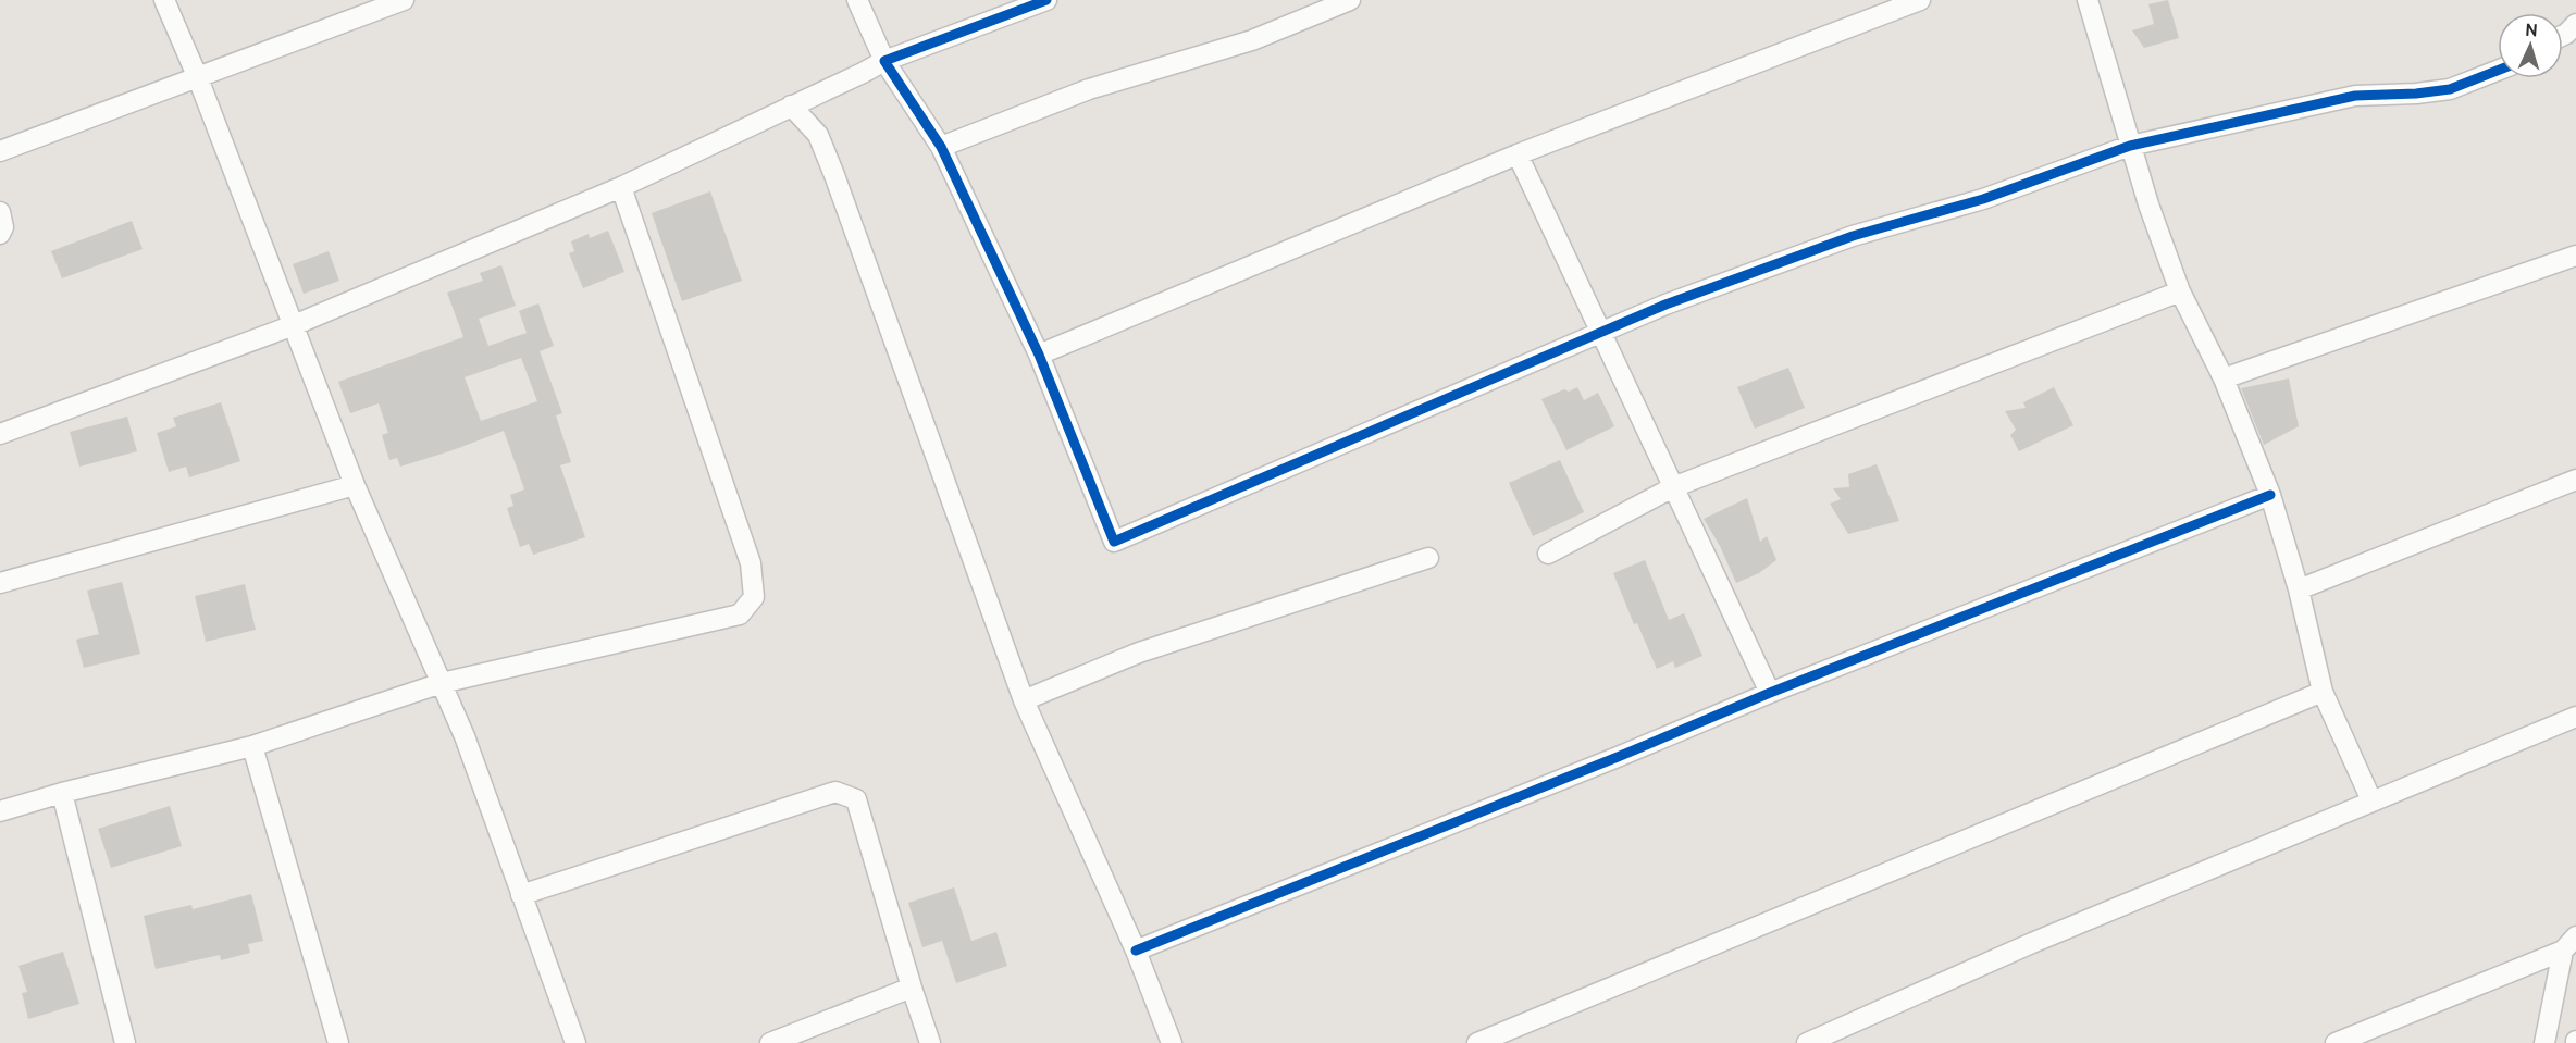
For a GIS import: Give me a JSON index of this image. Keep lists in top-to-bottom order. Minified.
{"north":"top"}
